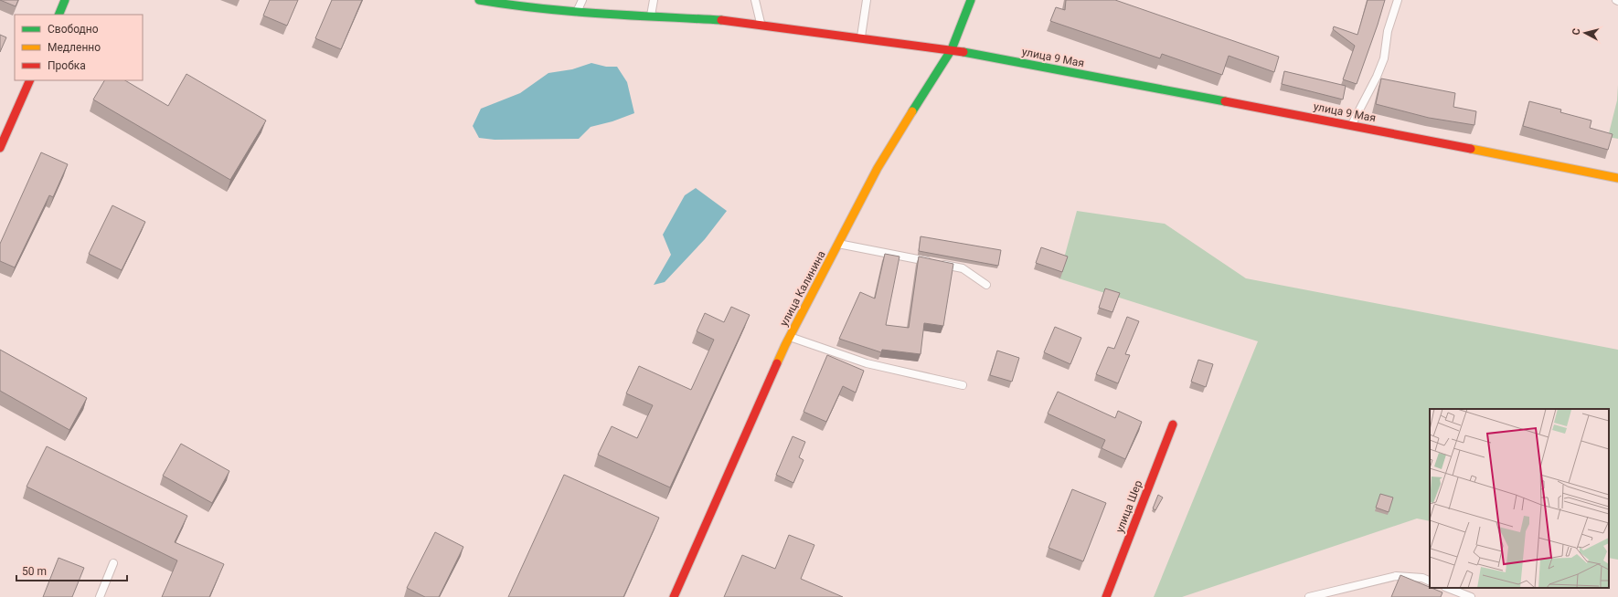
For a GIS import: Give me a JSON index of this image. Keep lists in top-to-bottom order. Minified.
{"streets":{"main road":["улица 9 Мая","улица Калинина","улица Шер"]},"crossings":[["улица 9 Мая","улица Калинина"]],"legend":["Свободно","Медленно","Пробка"],"scale_bar":"50 m","north":"left"}
